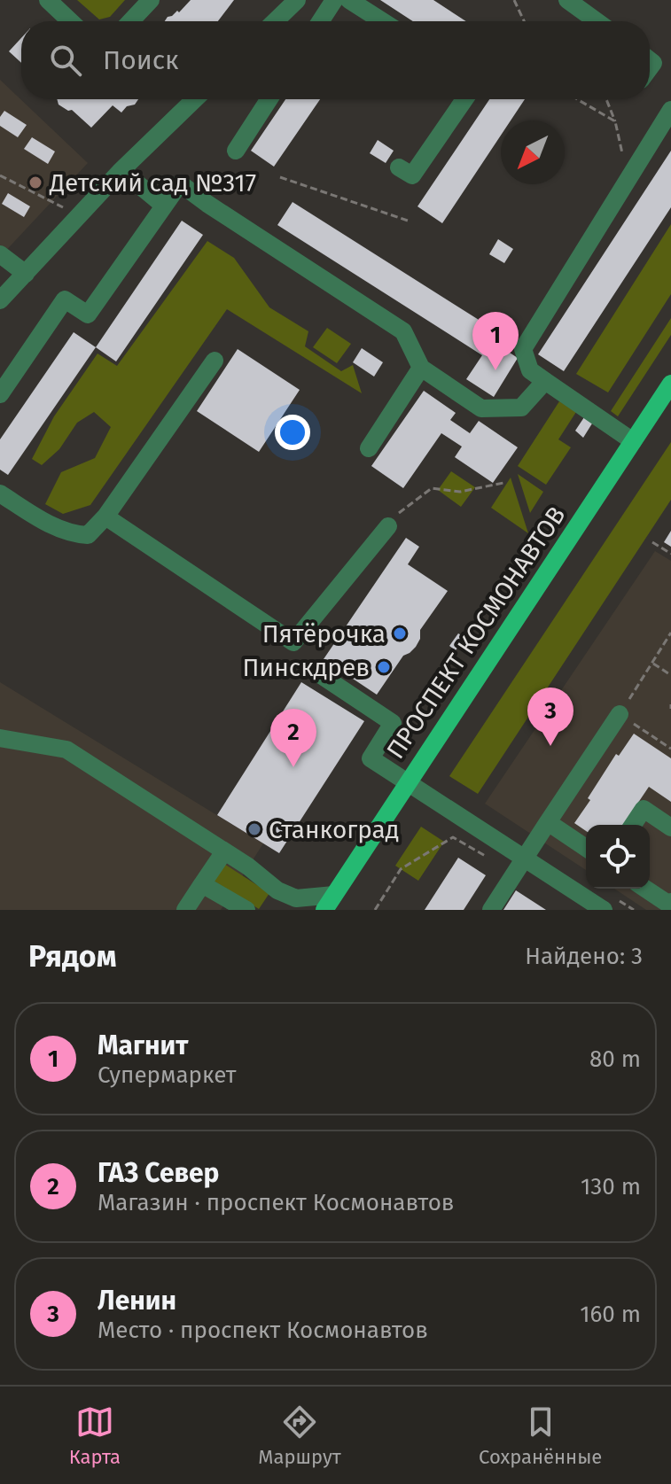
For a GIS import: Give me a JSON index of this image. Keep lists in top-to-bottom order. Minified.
{"streets":{"main road":["ПРОСПЕКТ КОСМОНАВТОВ"]},"places":["Детский сад №317","Пятёрочка","Пинскдрев","Станкоград"],"north":"bottom left","page":{"search":"Поиск","pins":["1","3","2"],"heading":["Рядом","Найдено: 3"],"list":[{"mark":"1","name":"Магнит","note":"Супермаркет","value":"80 m"},{"mark":"2","name":"ГАЗ Север","note":"Магазин · проспект Космонавтов","value":"130 m"},{"mark":"3","name":"Ленин","note":"Место · проспект Космонавтов","value":"160 m"}],"nav":["Карта","Маршрут","Сохранённые"]}}
